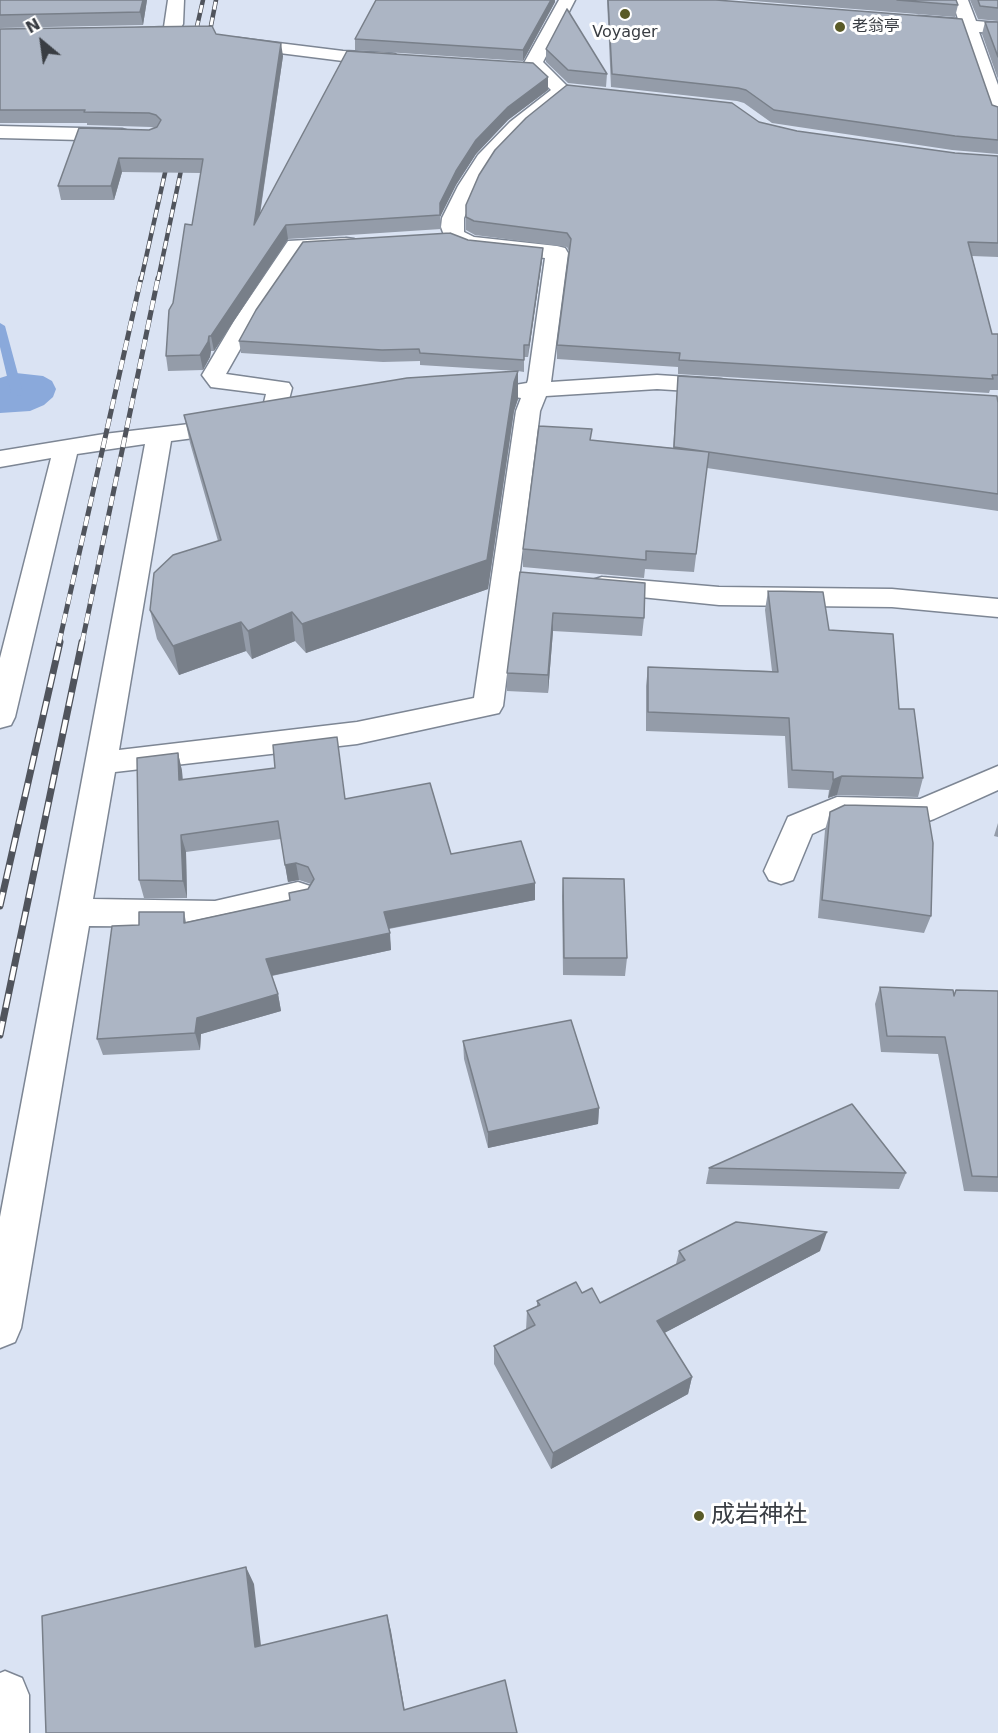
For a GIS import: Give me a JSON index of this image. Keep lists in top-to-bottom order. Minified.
{"places":["Voyager","老翁亭","成岩神社"],"north":"top left"}
